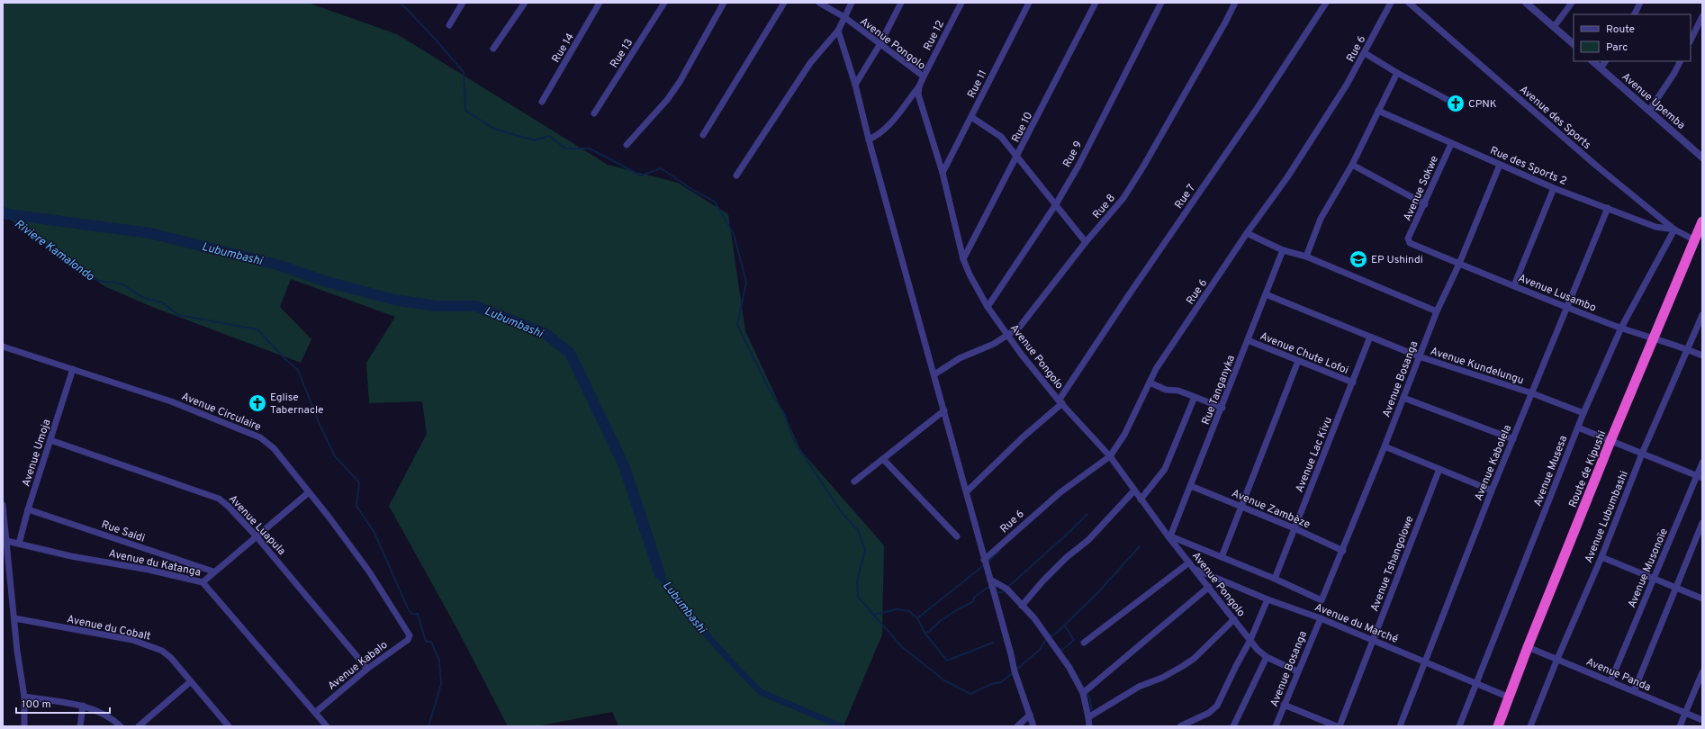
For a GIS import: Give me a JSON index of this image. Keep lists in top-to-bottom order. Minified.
{"streets":{"highway":["Route de Kipushi"],"street":["Rue 12","Avenue Pongolo","Rue 14","Rue 6","Rue 13","Rue 11","Avenue Upemba","Avenue des Sports","Rue 10","Rue 9","Rue des Sports 2","Avenue Sokwe","Rue 7","Rue 8","Avenue Lusambo","Avenue Chute Lofoi","Avenue Kundelungu","Avenue Bosanga","Rue Tanganyka","Avenue Circulaire","Avenue Umoja","Avenue Lac Kivu","Avenue Kabolela","Avenue Musesa","Avenue Zambèze","Avenue Lubumbashi","Avenue Luapula","Rue Saidi","Avenue du Katanga","Avenue Tshangolowe","Avenue Musonoïe","Avenue du Marché","Avenue du Cobalt","Avenue Kabalo","Avenue Panda"]},"crossings":[["Rue 12","Avenue Pongolo"],["Avenue Pongolo","Rue 6"],["Avenue Pongolo","Rue 11"],["Avenue Pongolo","Rue 10"],["Avenue Pongolo","Rue 9"],["Avenue Pongolo","Rue 7"],["Avenue Pongolo","Rue 8"],["Avenue Pongolo","Avenue Bosanga"],["Avenue Pongolo","Rue Tanganyka"],["Avenue Pongolo","Avenue du Marché"],["Avenue des Sports","Rue des Sports 2"],["Avenue des Sports","Route de Kipushi"],["Avenue des Sports","Avenue Musesa"],["Rue des Sports 2","Avenue Sokwe"],["Rue des Sports 2","Avenue Bosanga"],["Rue des Sports 2","Avenue Kabolela"],["Rue des Sports 2","Avenue Musesa"],["Avenue Sokwe","Avenue Lusambo"],["Avenue Lusambo","Avenue Bosanga"],["Avenue Lusambo","Avenue Kabolela"],["Avenue Lusambo","Route de Kipushi"],["Avenue Lusambo","Avenue Musesa"],["Avenue Lusambo","Avenue Lubumbashi"],["Avenue Chute Lofoi","Rue Tanganyka"],["Avenue Chute Lofoi","Avenue Lac Kivu"],["Avenue Kundelungu","Avenue Bosanga"],["Avenue Kundelungu","Rue Tanganyka"],["Avenue Kundelungu","Avenue Lac Kivu"],["Avenue Kundelungu","Avenue Kabolela"],["Avenue Kundelungu","Avenue Musesa"],["Avenue Bosanga","Avenue Zambèze"],["Avenue Bosanga","Avenue du Marché"],["Rue Tanganyka","Avenue Zambèze"],["Rue Tanganyka","Avenue du Marché"],["Avenue Circulaire","Avenue Umoja"],["Avenue Circulaire","Avenue Kabalo"],["Avenue Umoja","Avenue Luapula"],["Avenue Umoja","Rue Saidi"],["Avenue Umoja","Avenue du Katanga"],["Avenue Lac Kivu","Avenue Zambèze"],["Avenue Lac Kivu","Avenue du Marché"],["Avenue Kabolela","Avenue du Marché"],["Route de Kipushi","Avenue du Marché"],["Route de Kipushi","Avenue Panda"],["Avenue Musesa","Avenue du Marché"],["Avenue Lubumbashi","Avenue Panda"],["Avenue Luapula","Avenue Kabalo"],["Avenue du Katanga","Avenue Kabalo"],["Avenue Tshangolowe","Avenue du Marché"],["Avenue Musonoïe","Avenue Panda"]],"water":["Riviere Kamalondo","Lubumbashi"],"places":{"church":["CPNK","Eglise Tabernacle"],"school or university":["EP Ushindi"]},"legend":["Route","Parc"],"scale_bar":"100 m"}
